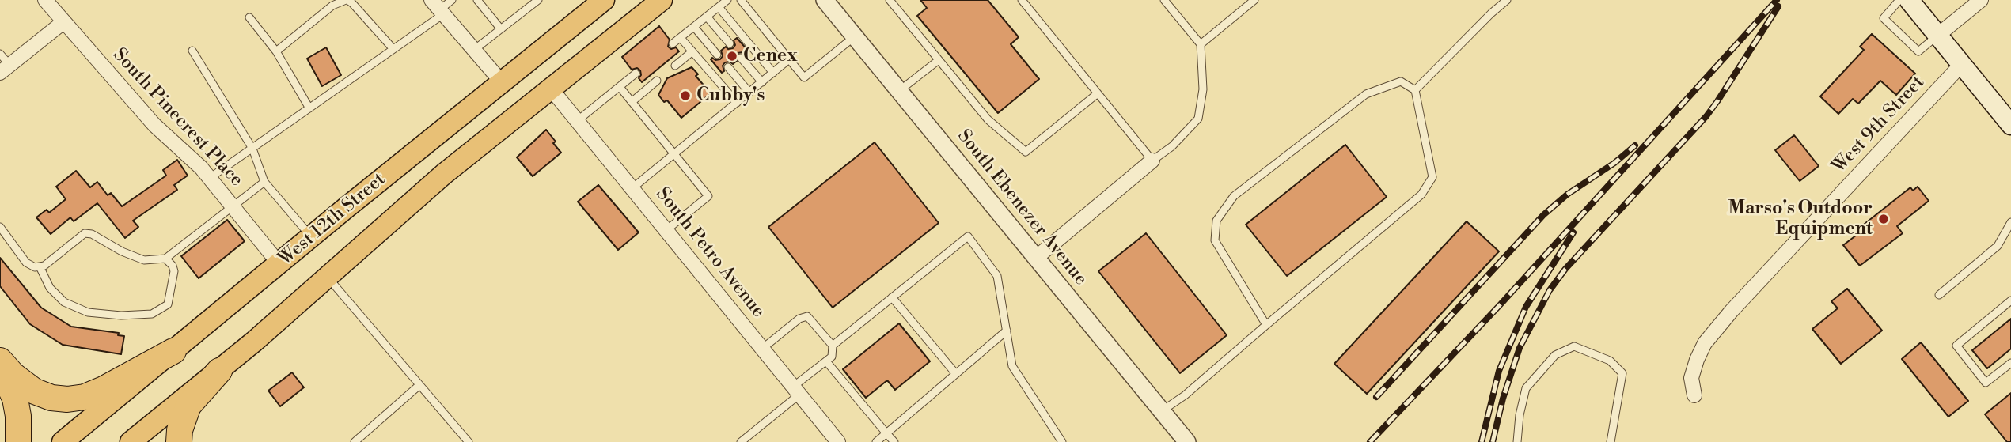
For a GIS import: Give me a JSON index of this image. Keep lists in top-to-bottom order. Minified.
{"streets":{"main road":["West 12th Street"],"street":["South Pinecrest Place","West 9th Street","South Ebenezer Avenue","South Petro Avenue"]},"crossings":[["South Pinecrest Place","West 12th Street"],["West 12th Street","South Petro Avenue"]],"places":["Cenex","Cubby's","Marso's Outdoor Equipment"]}
